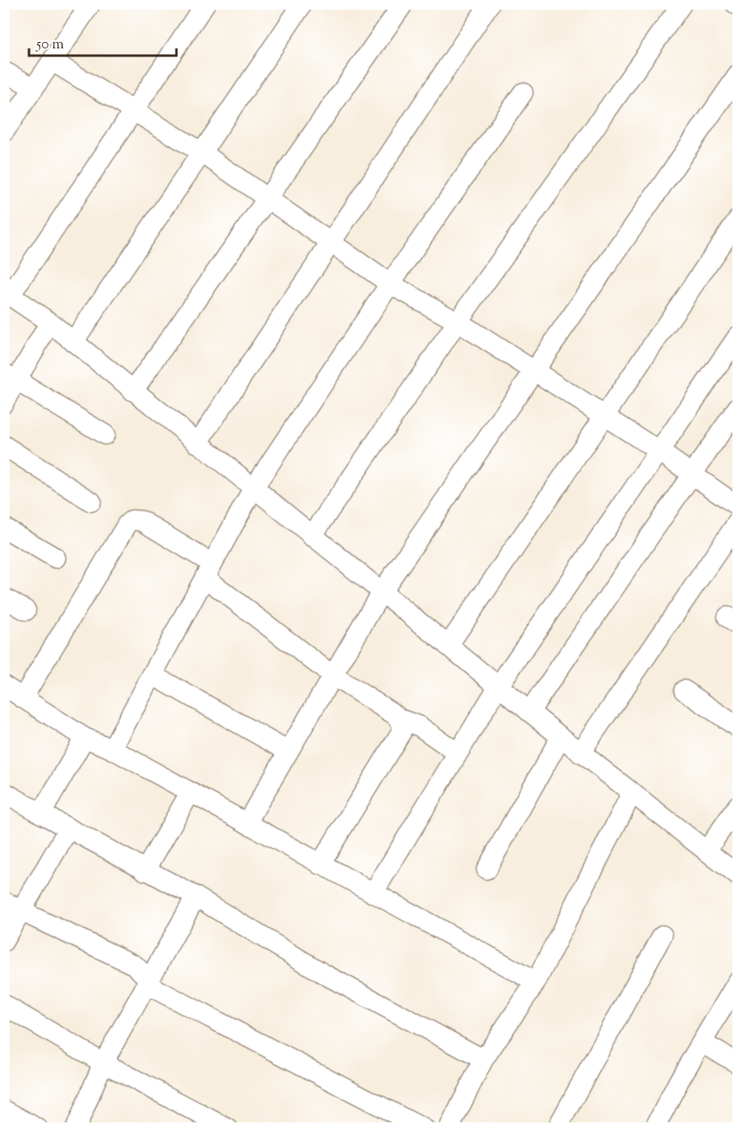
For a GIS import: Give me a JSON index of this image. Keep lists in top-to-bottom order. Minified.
{"scale_bar":"50 m"}
